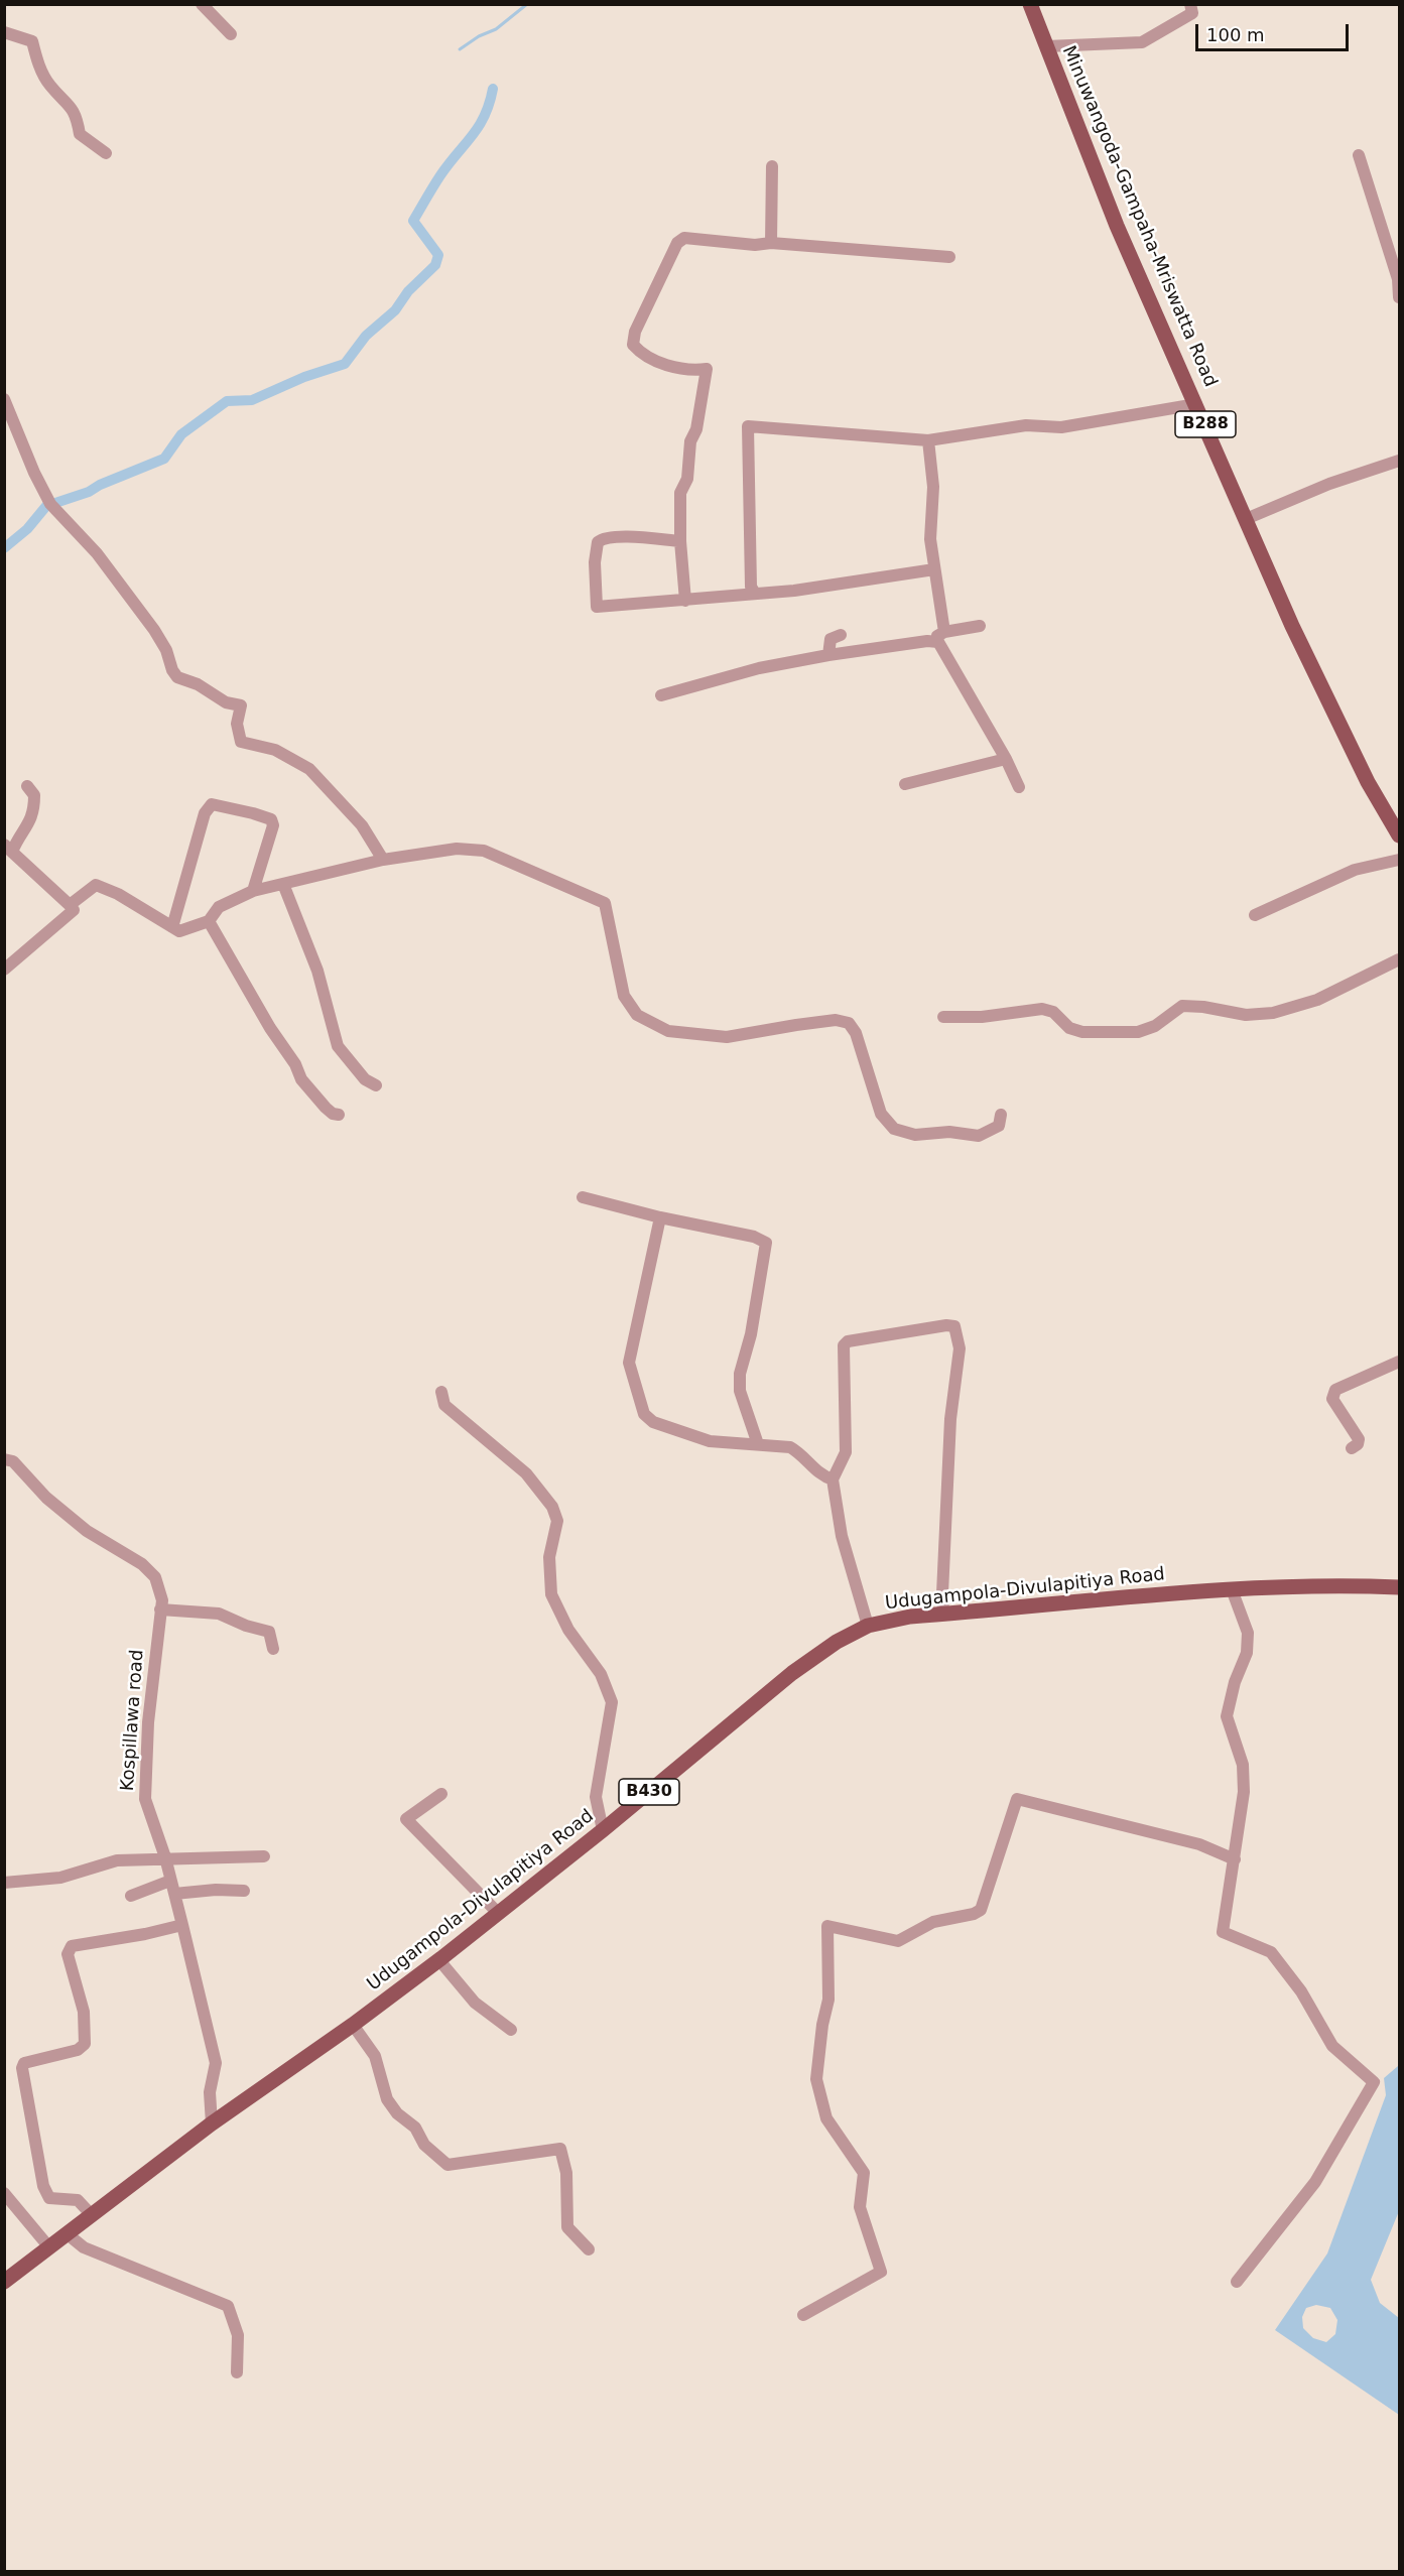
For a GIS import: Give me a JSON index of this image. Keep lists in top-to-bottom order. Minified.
{"streets":{"main road":["Minuwangoda-Gampaha-Mriswatta Road","B288","Udugampola-Divulapitiya Road","B430"],"street":["Kospillawa road"]},"crossings":[["Udugampola-Divulapitiya Road","Kospillawa road"]],"scale_bar":"100 m"}
